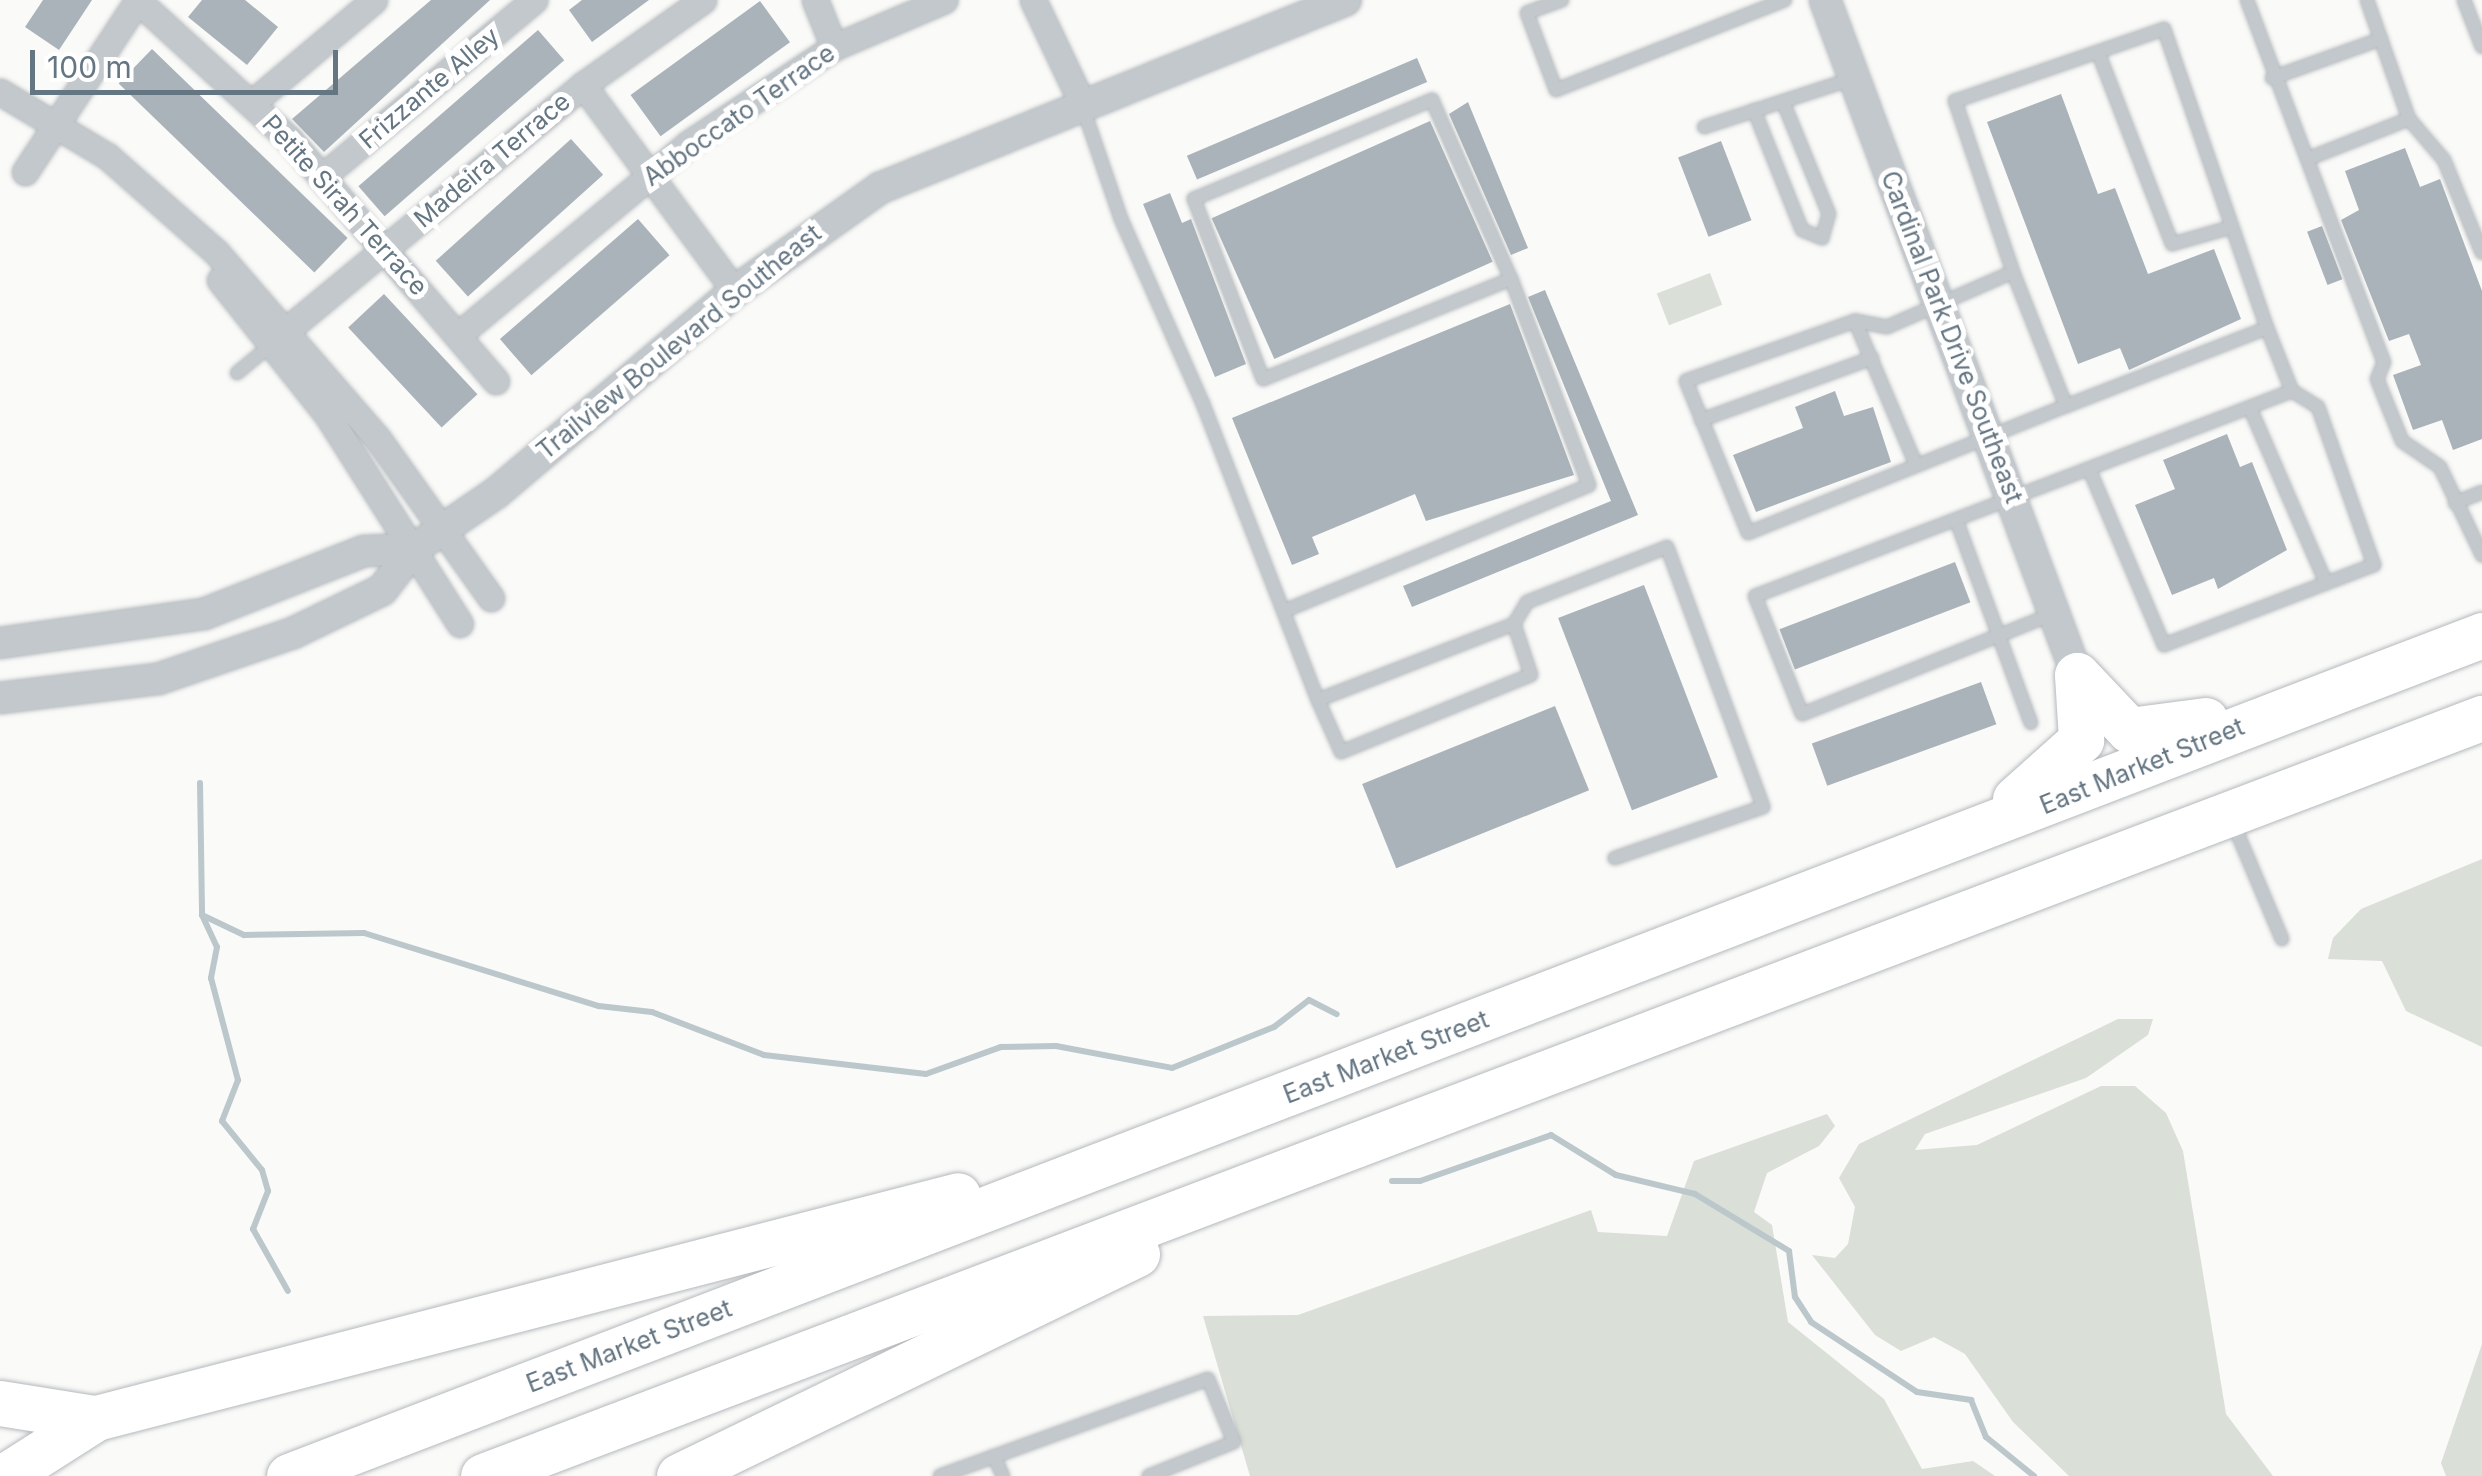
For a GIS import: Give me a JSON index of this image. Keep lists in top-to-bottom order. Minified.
{"streets":{"highway":["East Market Street"],"street":["Frizzante Alley","Abboccato Terrace","Madeira Terrace","Petite Sirah Terrace","Cardinal Park Drive Southeast","Trailview Boulevard Southeast"]},"crossings":[["Frizzante Alley","Petite Sirah Terrace"],["Abboccato Terrace","Petite Sirah Terrace"],["Madeira Terrace","Petite Sirah Terrace"]],"scale_bar":"100 m"}
